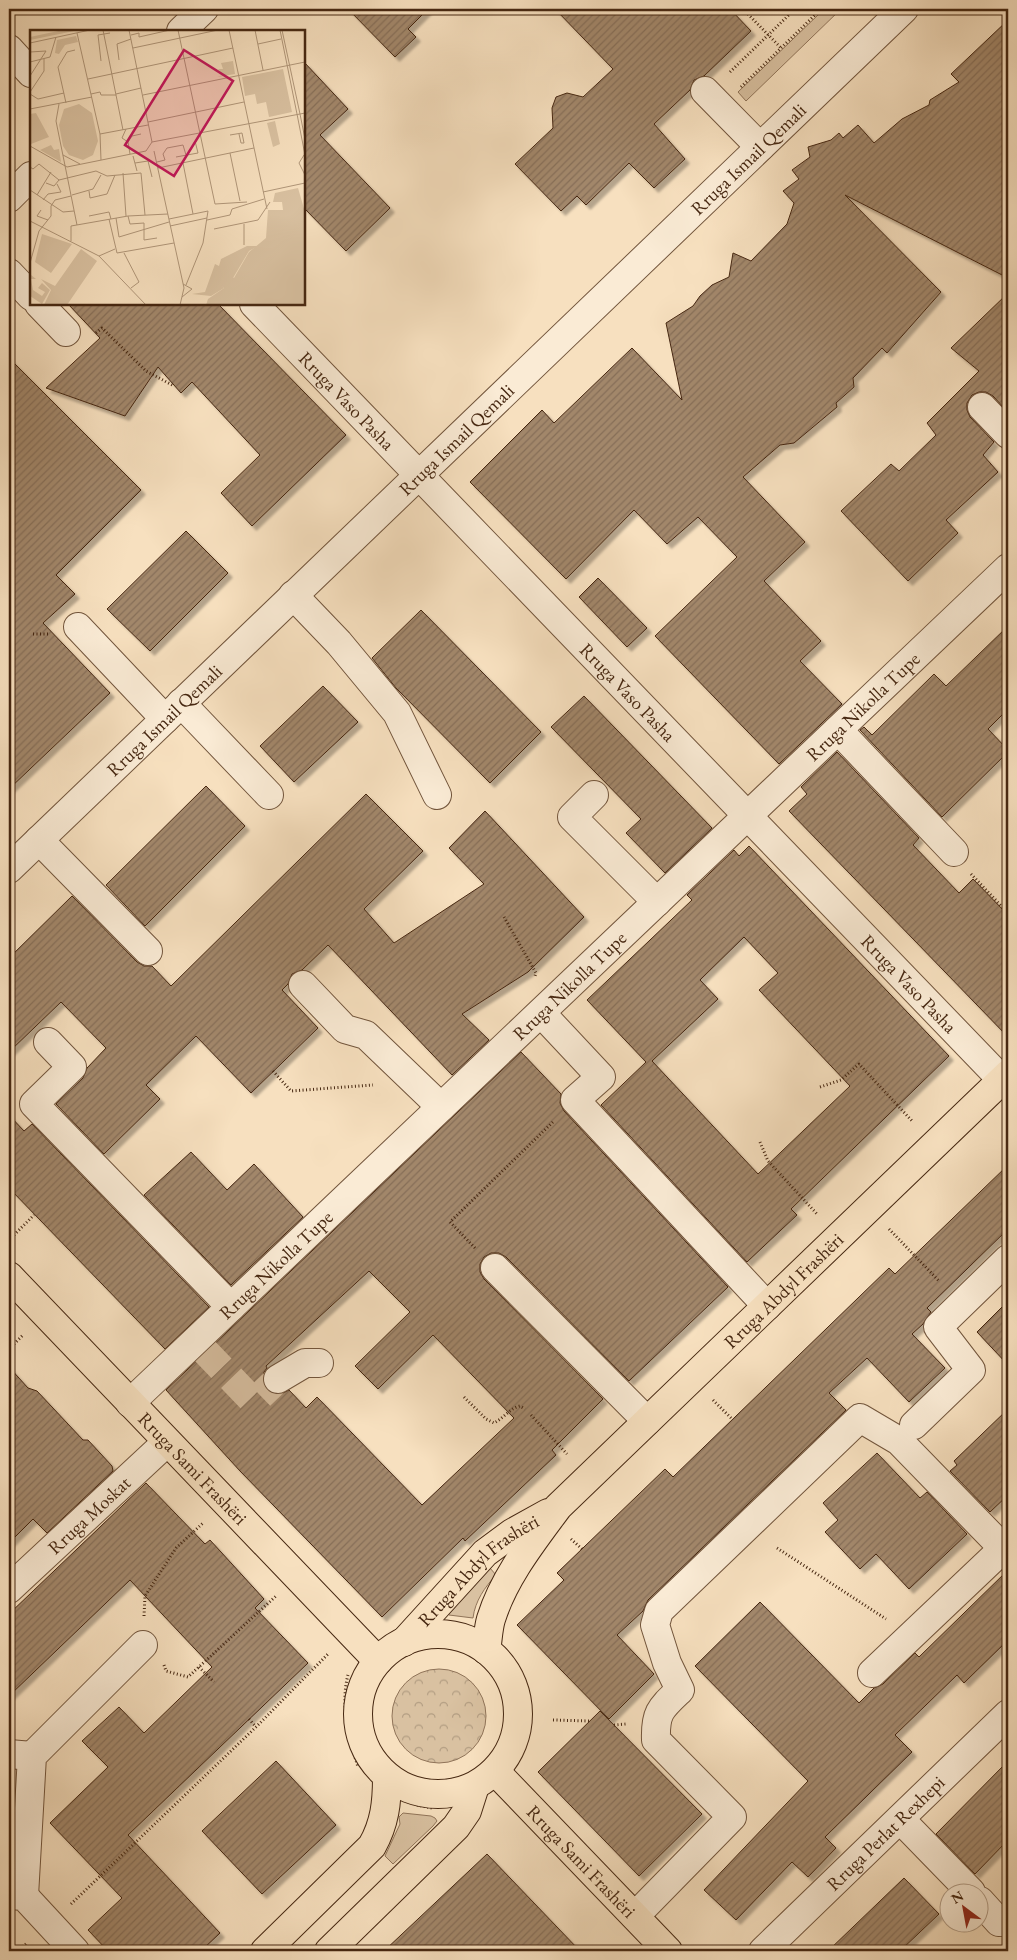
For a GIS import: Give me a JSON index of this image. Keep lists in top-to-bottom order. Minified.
{"streets":{"main road":["Rruga Abdyl Frashëri","Rruga Sami Frashëri"],"street":["Rruga Ismail Qemali","Rruga Vaso Pasha","Rruga Nikolla Tupe","Rruga Moskat","Rruga Perlat Rexhepi"]},"crossings":[["Rruga Ismail Qemali","Rruga Vaso Pasha"],["Rruga Vaso Pasha","Rruga Nikolla Tupe"],["Rruga Vaso Pasha","Rruga Abdyl Frashëri"],["Rruga Nikolla Tupe","Rruga Sami Frashëri"],["Rruga Abdyl Frashëri","Rruga Sami Frashëri"],["Rruga Sami Frashëri","Rruga Moskat"]],"north":"top left"}
